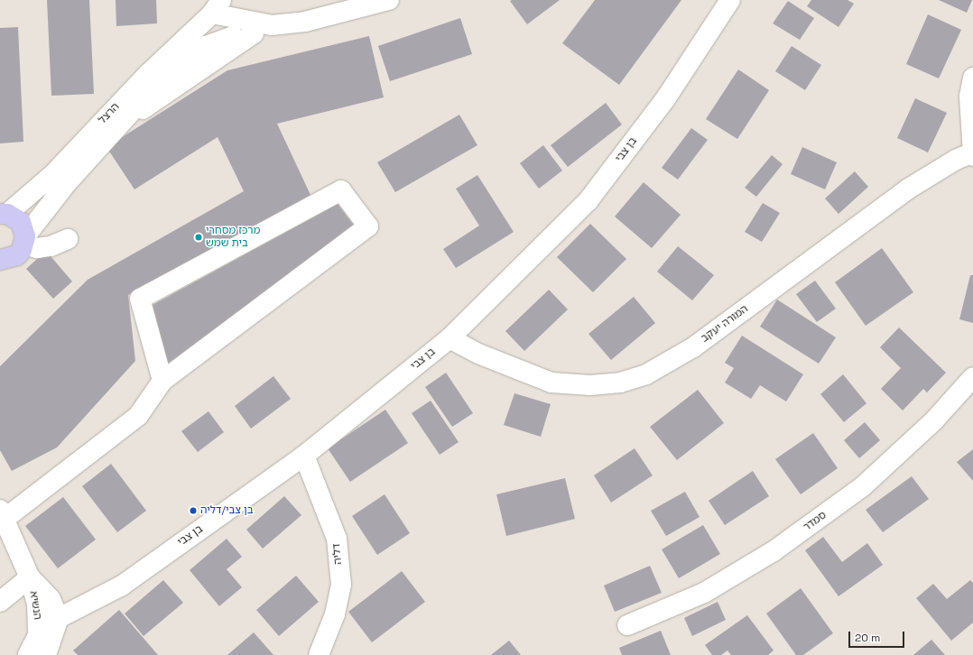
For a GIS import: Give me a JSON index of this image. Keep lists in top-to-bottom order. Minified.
{"streets":{"street":["הרצל","בן צבי","המורה יעקב","סמדר","דליה","הנשיא"]},"crossings":[["בן צבי","המורה יעקב"],["בן צבי","דליה"],["בן צבי","הנשיא"]],"places":["מרכז מסחרי בית שמש","בן צבי/דליה"],"scale_bar":"20 m"}
